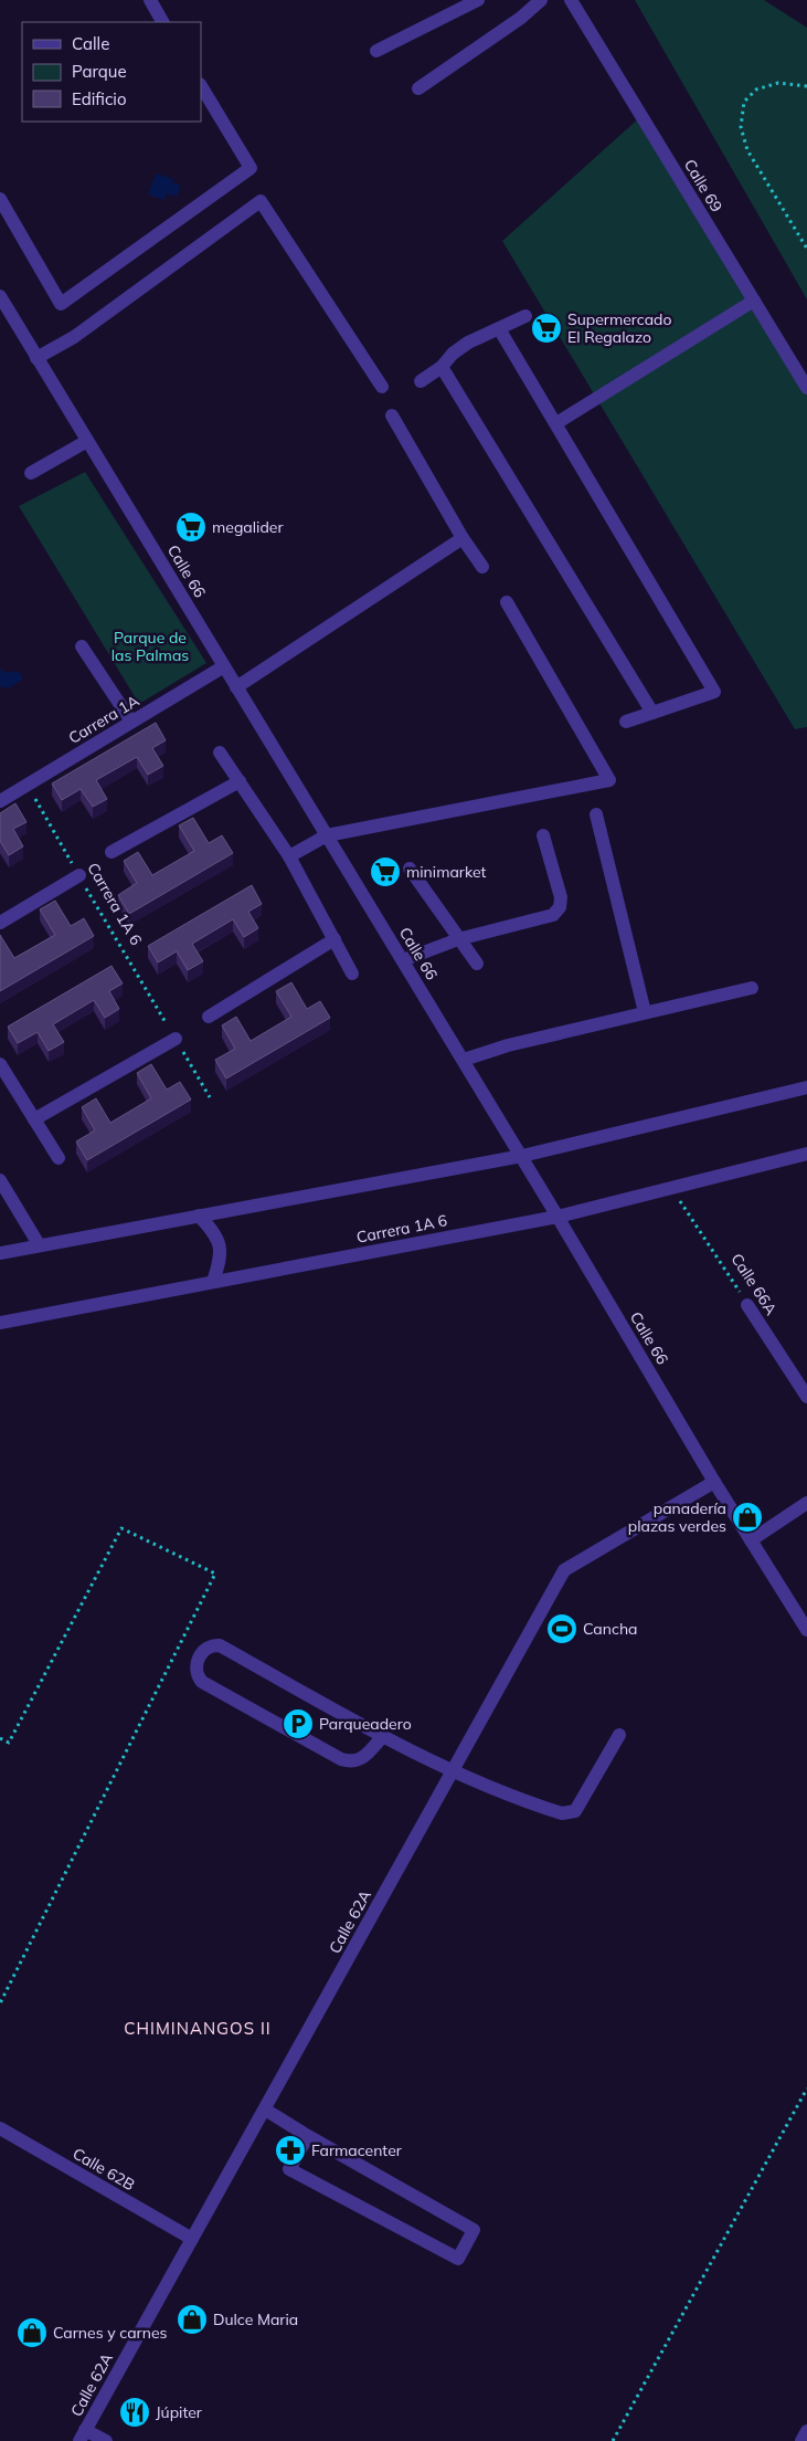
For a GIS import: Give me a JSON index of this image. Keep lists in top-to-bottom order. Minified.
{"streets":{"street":["Calle 69","Calle 66","Carrera 1A","Carrera 1A 6","Calle 66A","Calle 62A","Calle 62B"]},"crossings":[["Calle 66","Carrera 1A"],["Calle 66","Carrera 1A 6"],["Calle 66","Calle 62A"],["Carrera 1A","Carrera 1A 6"],["Carrera 1A 6","Calle 66A"],["Calle 62A","Calle 62B"]],"districts":["CHIMINANGOS II"],"parks":["Parque de las Palmas"],"places":{"supermarket":["Supermercado El Regalazo","megalider","minimarket"],"shop":["panadería plazas verdes","Dulce Maria","Carnes y carnes"],"sports":["Cancha"],"parking":["Parqueadero"],"pharmacy":["Farmacenter"],"restaurant":["Júpiter"]},"legend":["Calle","Parque","Edificio"]}
